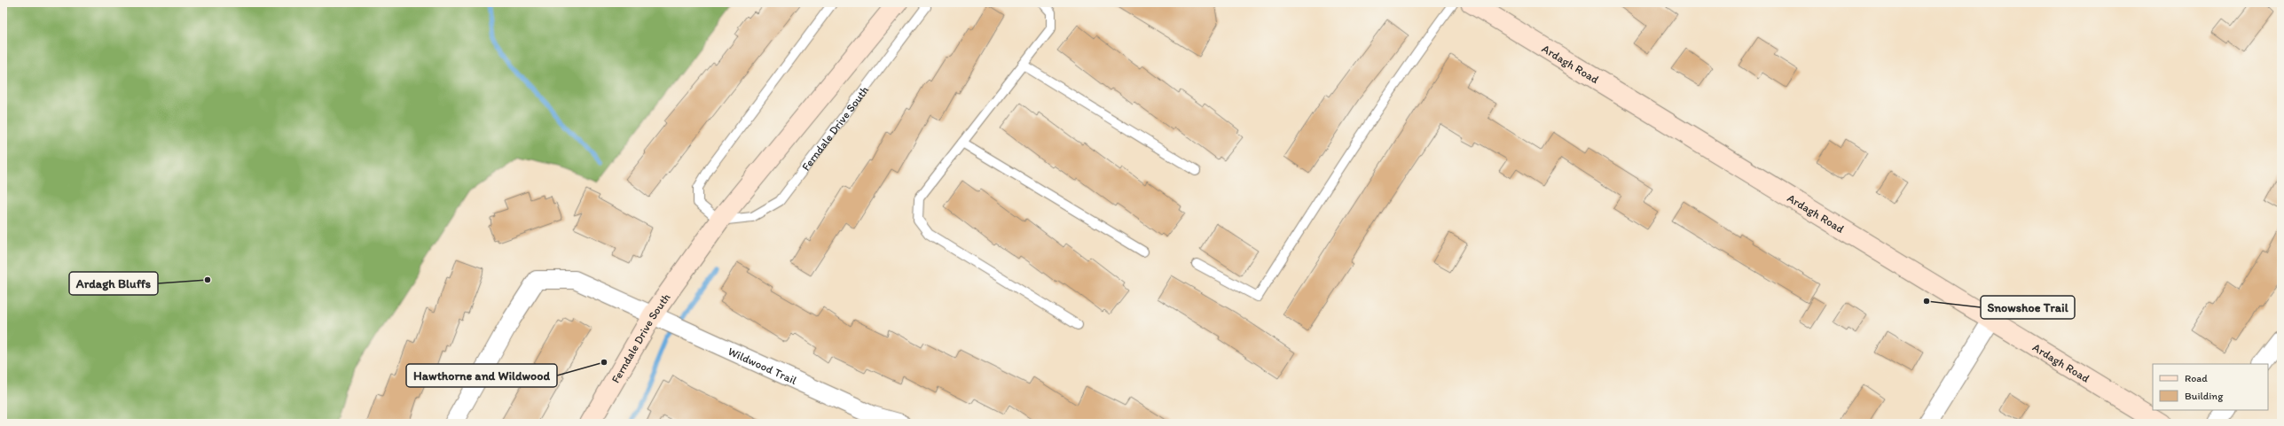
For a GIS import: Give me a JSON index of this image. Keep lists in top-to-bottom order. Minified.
{"streets":{"street":["Ardagh Road","Ferndale Drive South","Wildwood Trail"]},"crossings":[["Ferndale Drive South","Wildwood Trail"]],"places":["Ardagh Bluffs","Snowshoe Trail","Hawthorne and Wildwood"],"legend":["Road","Building"]}
